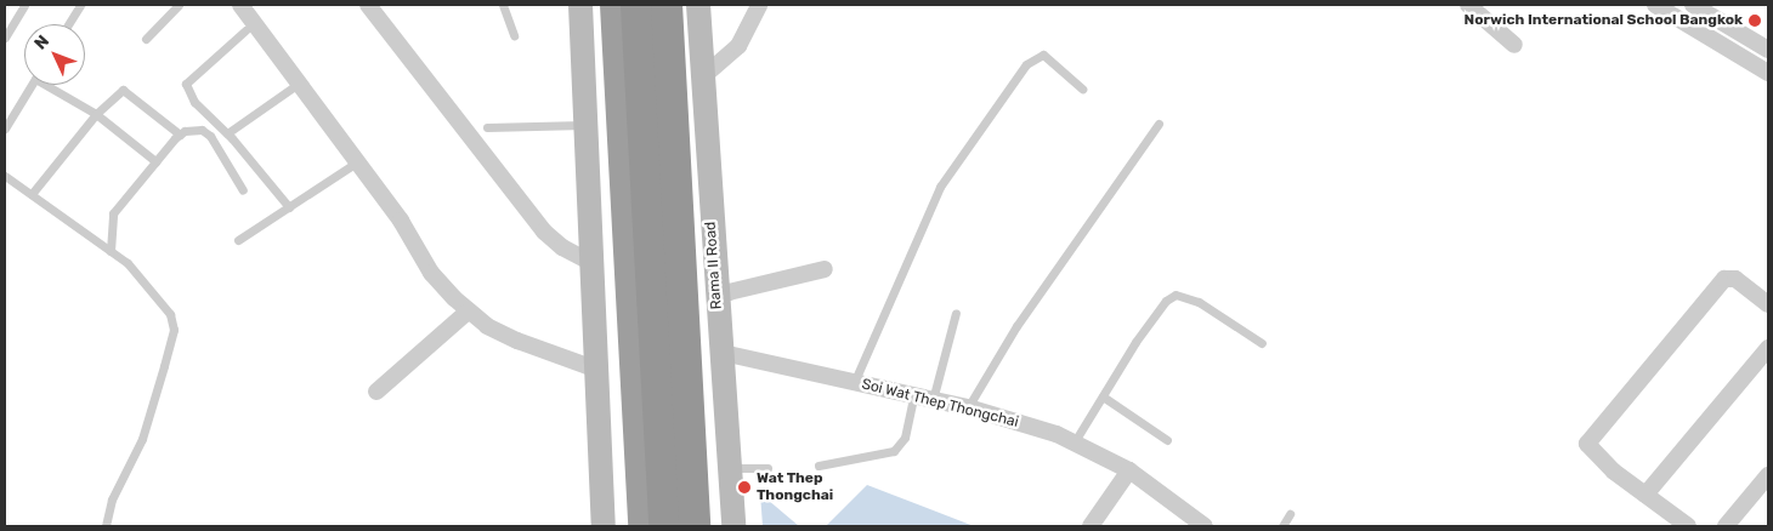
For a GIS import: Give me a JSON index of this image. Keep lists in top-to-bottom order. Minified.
{"streets":{"main road":["Rama II Road"],"street":["Soi Wat Thep Thongchai"]},"crossings":[["Rama II Road","Soi Wat Thep Thongchai"]],"places":["Norwich International School Bangkok","Wat Thep Thongchai"],"north":"top left"}
